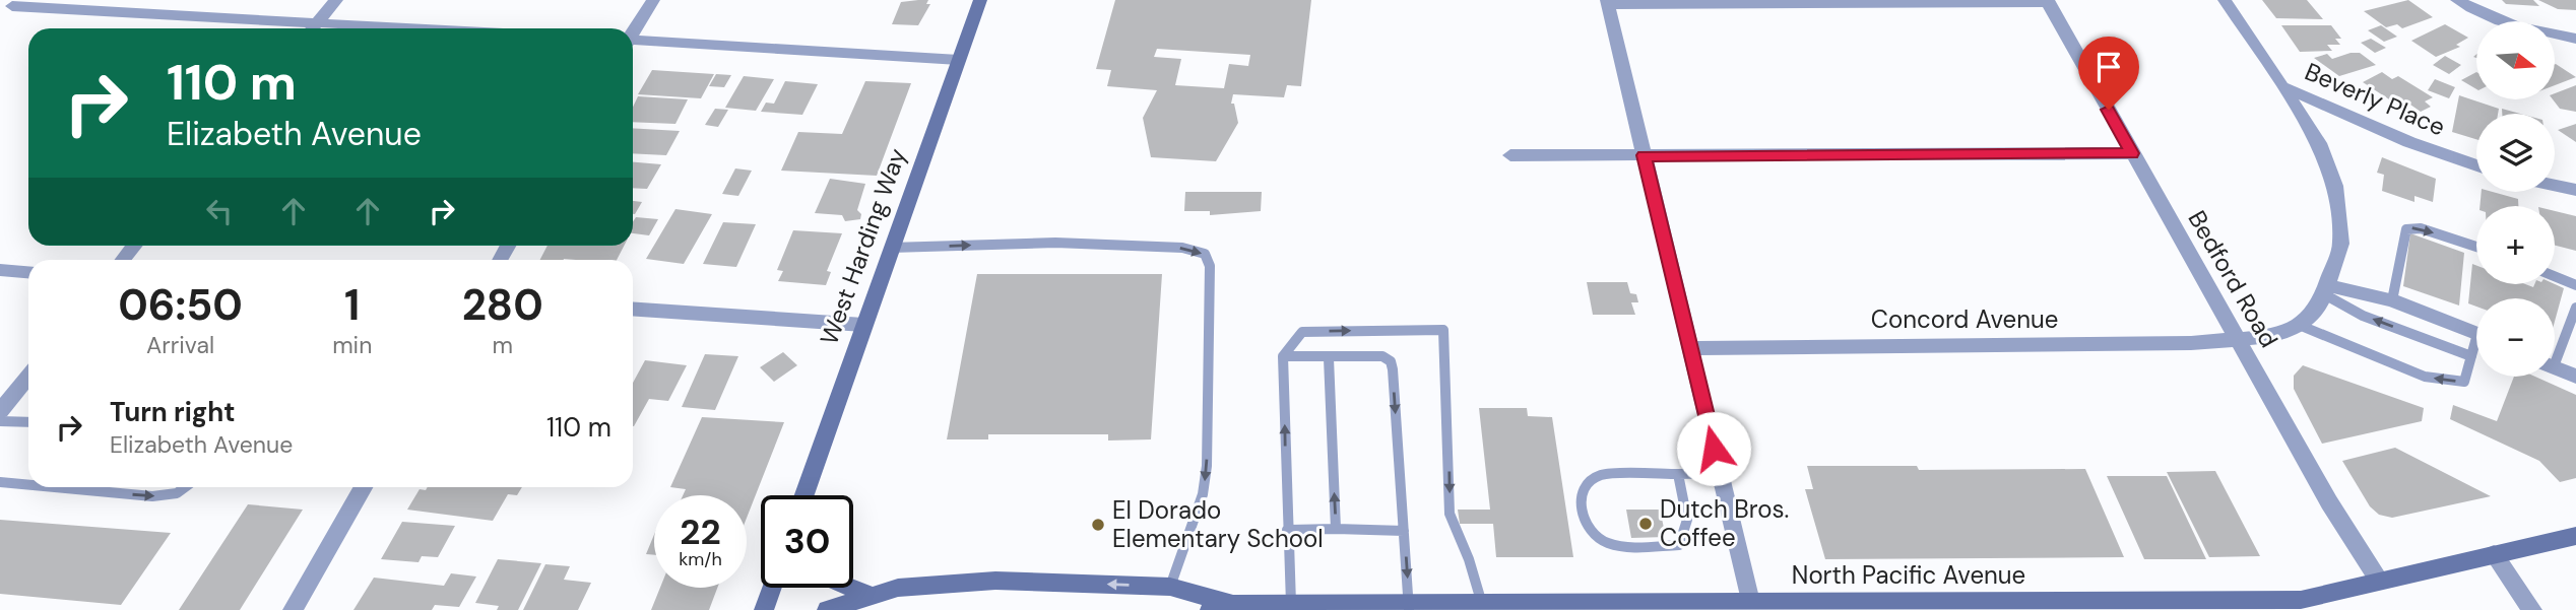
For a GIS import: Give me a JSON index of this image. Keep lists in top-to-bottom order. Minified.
{"streets":{"street":["Beverly Place","West Harding Way","Bedford Road","Concord Avenue","North Pacific Avenue"]},"crossings":[["Bedford Road","Concord Avenue"],["Bedford Road","North Pacific Avenue"]],"places":["Dutch Bros. Coffee","El Dorado Elementary School"],"north":"right","page":{"map_buttons":["+","−"],"turn":["110 m","Elizabeth Avenue"],"eta":["06:50","Arrival","1","min","280","m"],"list":[{"name":"Turn right","note":"Elizabeth Avenue","value":"110 m"}],"speed":"22 km/h","limit":"30"}}
